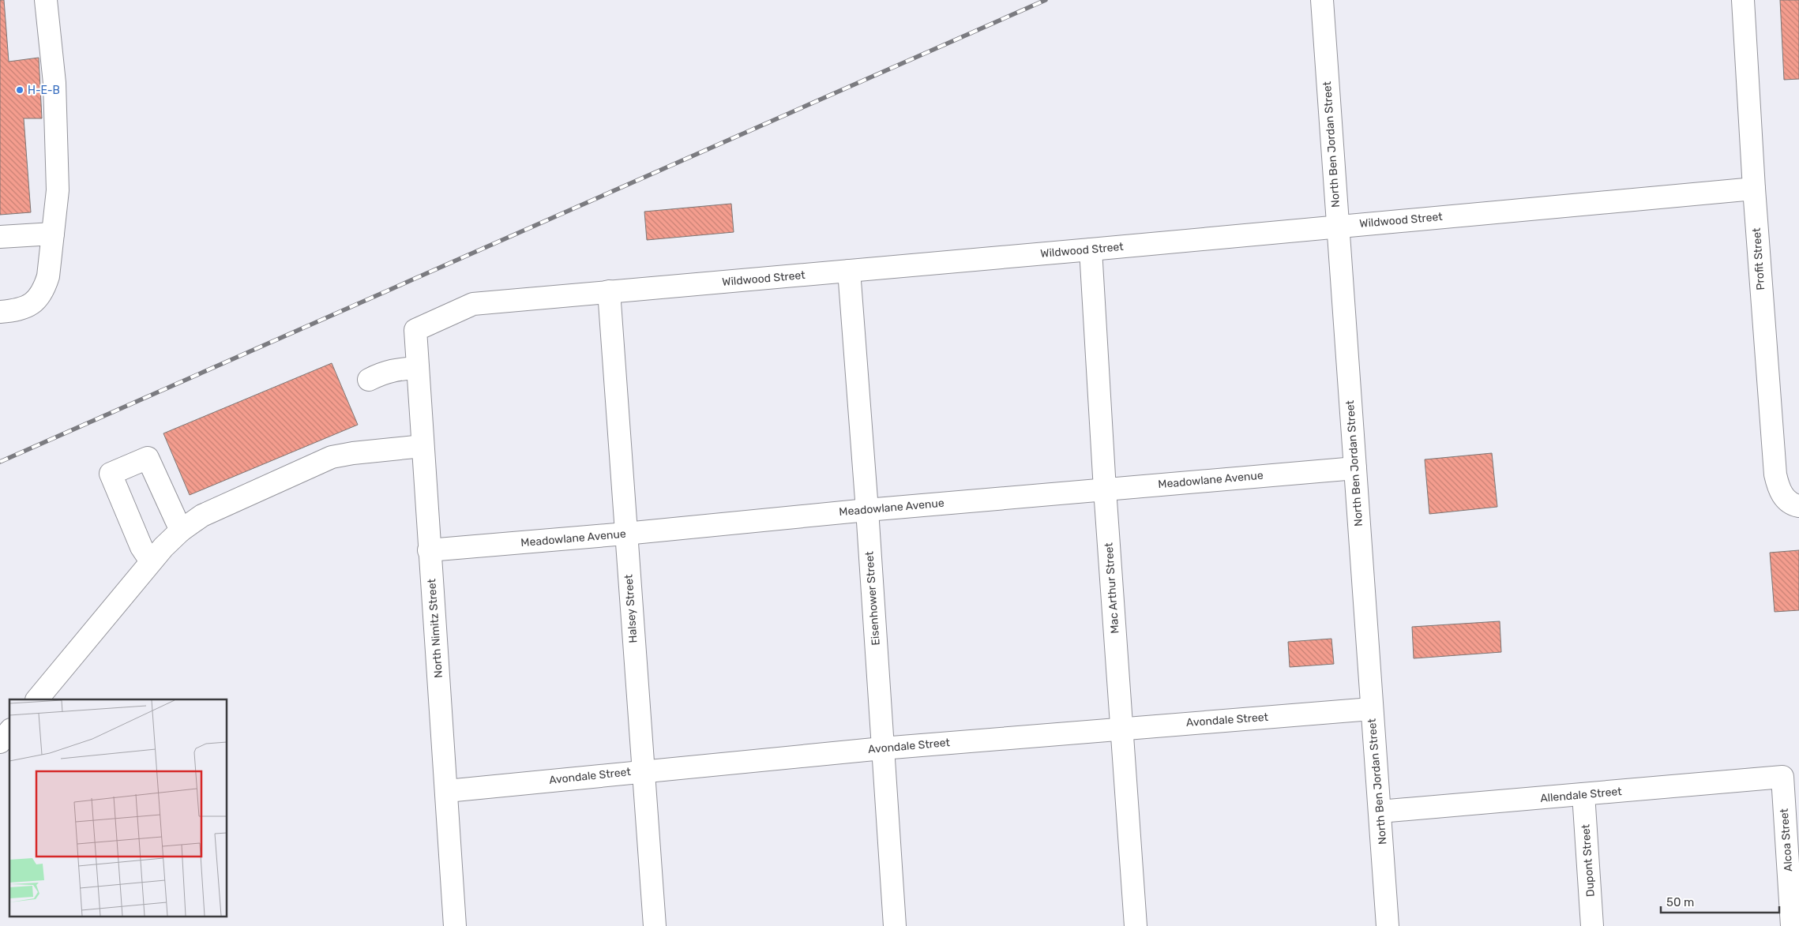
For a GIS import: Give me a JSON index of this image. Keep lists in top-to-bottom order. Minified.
{"streets":{"street":["North Ben Jordan Street","Wildwood Street","Profit Street","Meadowlane Avenue","Mac Arthur Street","Eisenhower Street","Halsey Street","North Nimitz Street","Avondale Street","Allendale Street","Alcoa Street","Dupont Street"]},"crossings":[["North Ben Jordan Street","Wildwood Street"],["North Ben Jordan Street","Meadowlane Avenue"],["North Ben Jordan Street","Avondale Street"],["North Ben Jordan Street","Allendale Street"],["Wildwood Street","Profit Street"],["Wildwood Street","Mac Arthur Street"],["Wildwood Street","Eisenhower Street"],["Wildwood Street","Halsey Street"],["Wildwood Street","North Nimitz Street"],["Meadowlane Avenue","Mac Arthur Street"],["Meadowlane Avenue","Eisenhower Street"],["Meadowlane Avenue","Halsey Street"],["Meadowlane Avenue","North Nimitz Street"],["Mac Arthur Street","Avondale Street"],["Eisenhower Street","Avondale Street"],["Halsey Street","Avondale Street"],["North Nimitz Street","Avondale Street"],["Allendale Street","Alcoa Street"],["Allendale Street","Dupont Street"]],"places":["H-E-B"],"scale_bar":"50 m"}
